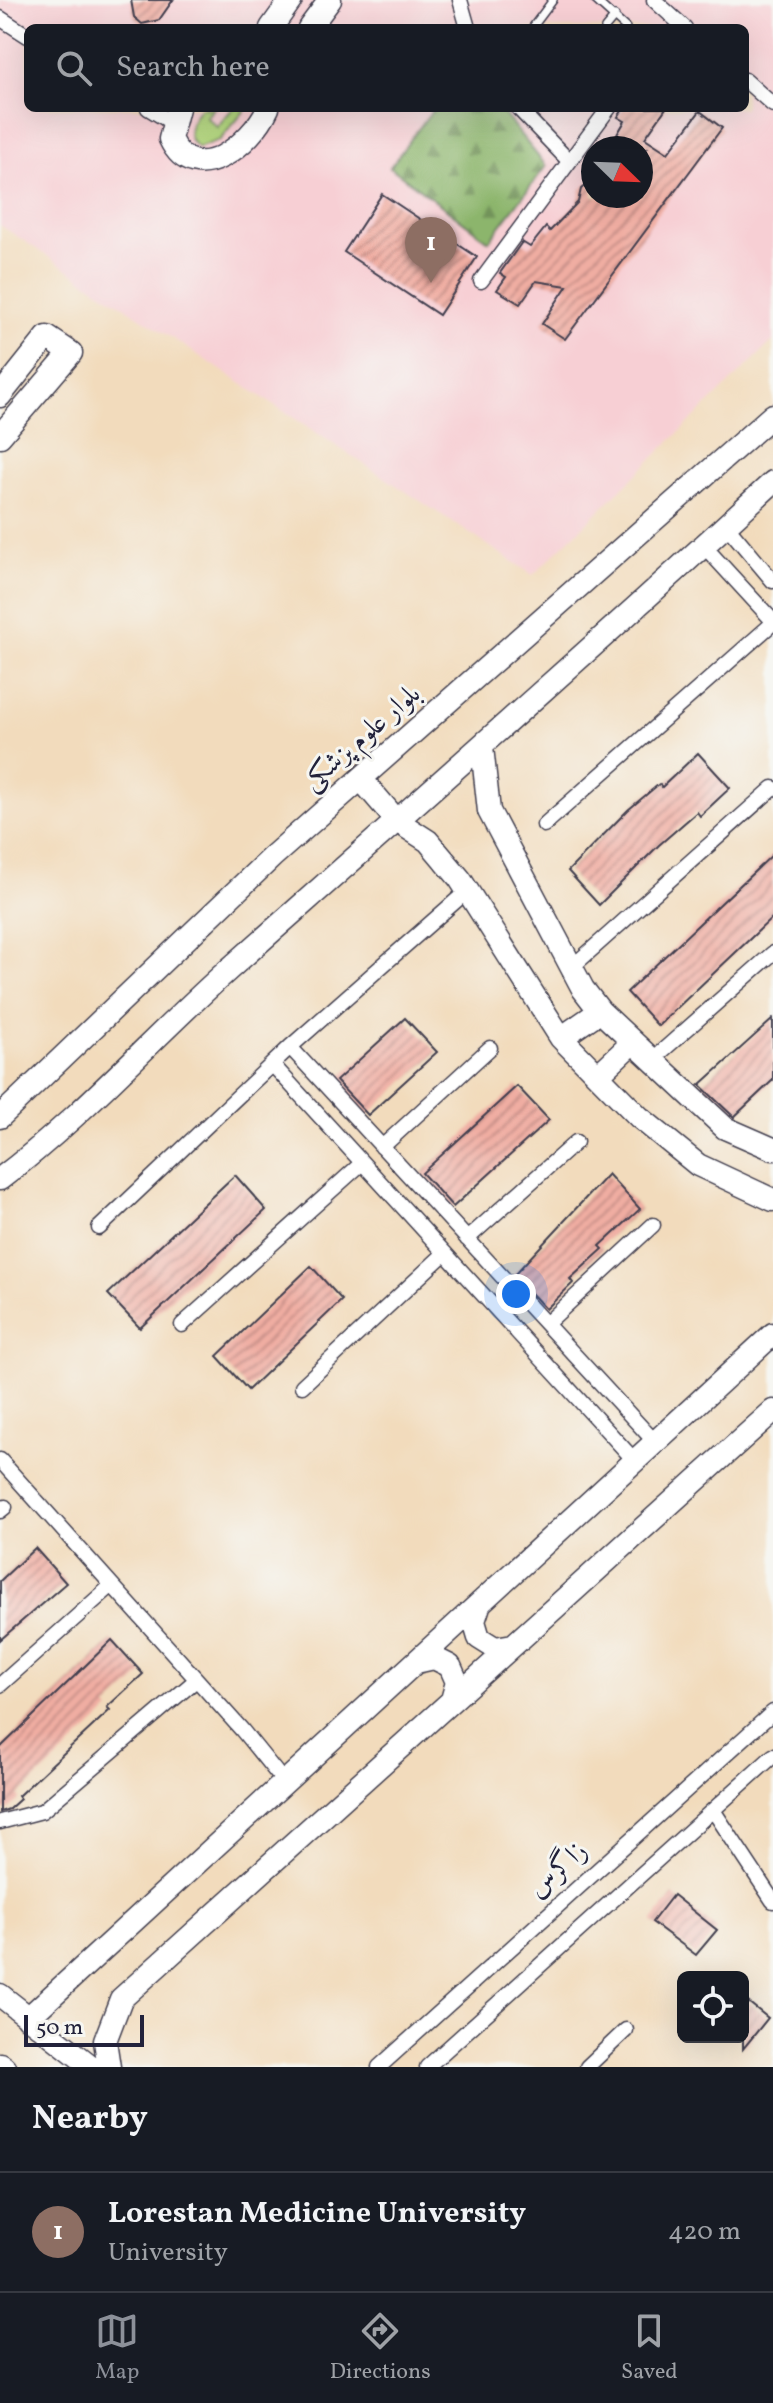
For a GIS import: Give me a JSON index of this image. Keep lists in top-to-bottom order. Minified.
{"streets":{"street":["بلوار علوم پزشکی","زاگرس"]},"scale_bar":"50 m","north":"bottom right","page":{"search":"Search here","pins":"1","scale":"50 m","heading":"Nearby","list":[{"mark":"1","name":"Lorestan Medicine University","note":"University","value":"420 m"}],"nav":["Map","Directions","Saved"]}}
